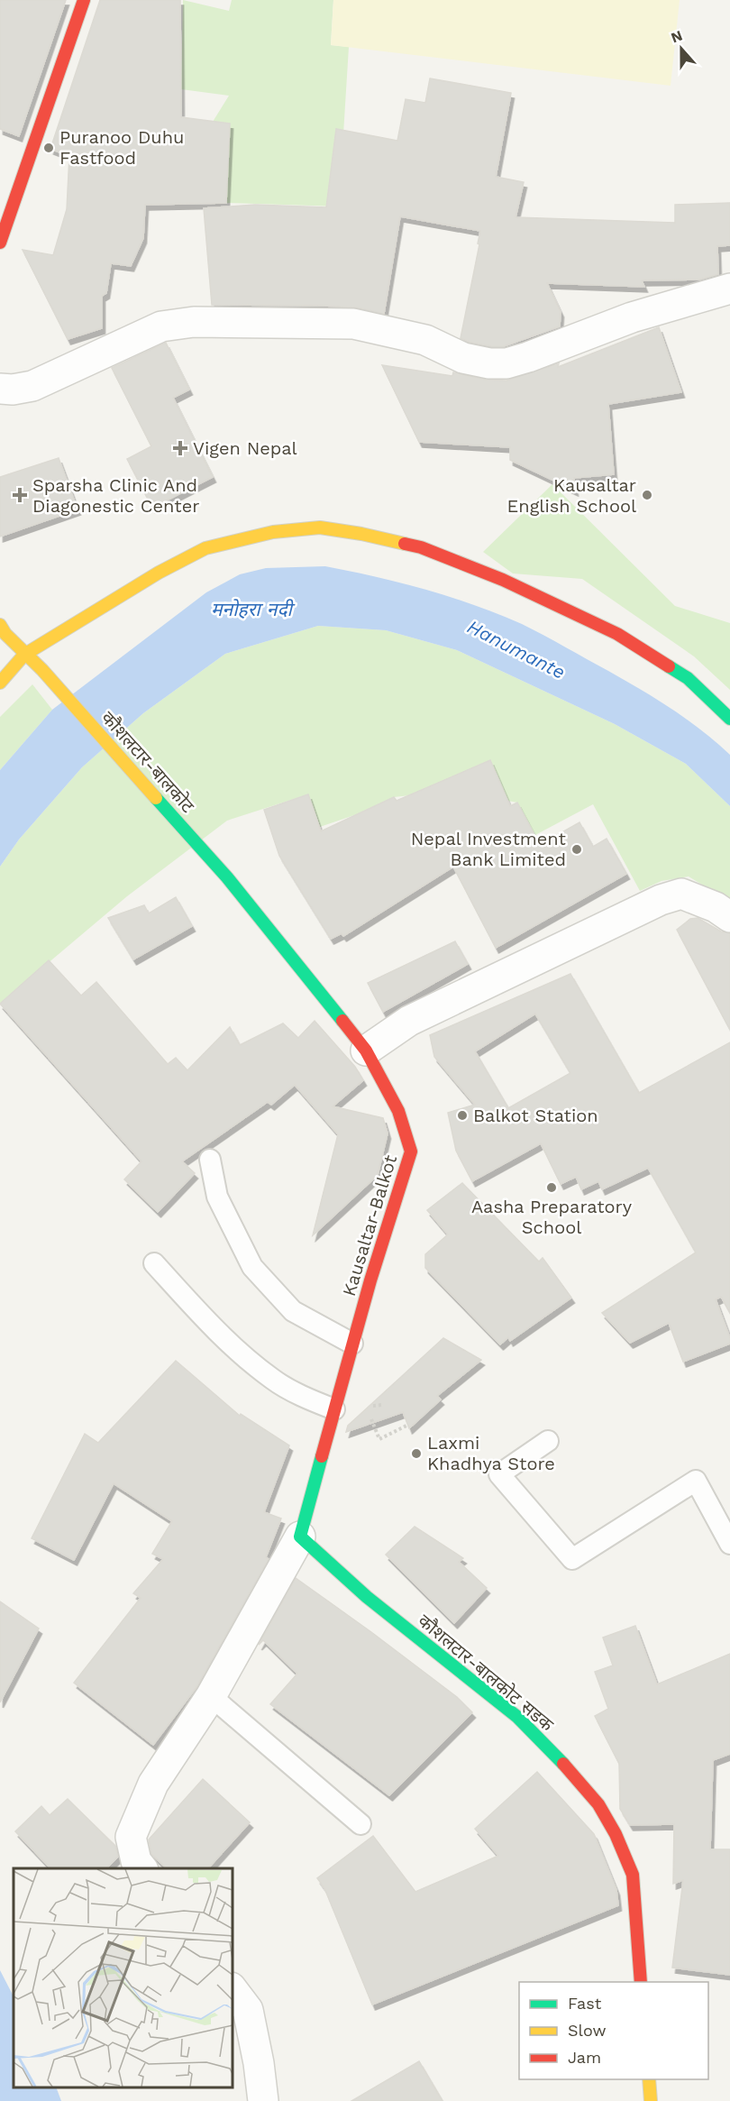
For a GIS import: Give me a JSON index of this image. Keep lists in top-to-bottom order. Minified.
{"streets":{"main road":["कौशलटार-बालकोट","Kausaltar-Balkot","कौशलटार-बालकोट सडक"]},"crossings":[["कौशलटार-बालकोट","Kausaltar-Balkot"],["Kausaltar-Balkot","कौशलटार-बालकोट सडक"]],"water":["मनोहरा नदी","Hanumante"],"places":{"other":["Puranoo Duhu Fastfood","Kausaltar English School","Nepal Investment Bank Limited","Balkot Station","Aasha Preparatory School","Laxmi Khadhya Store"],"health":["Vigen Nepal","Sparsha Clinic And Diagonestic Center"]},"legend":["Fast","Slow","Jam"],"north":"top"}
